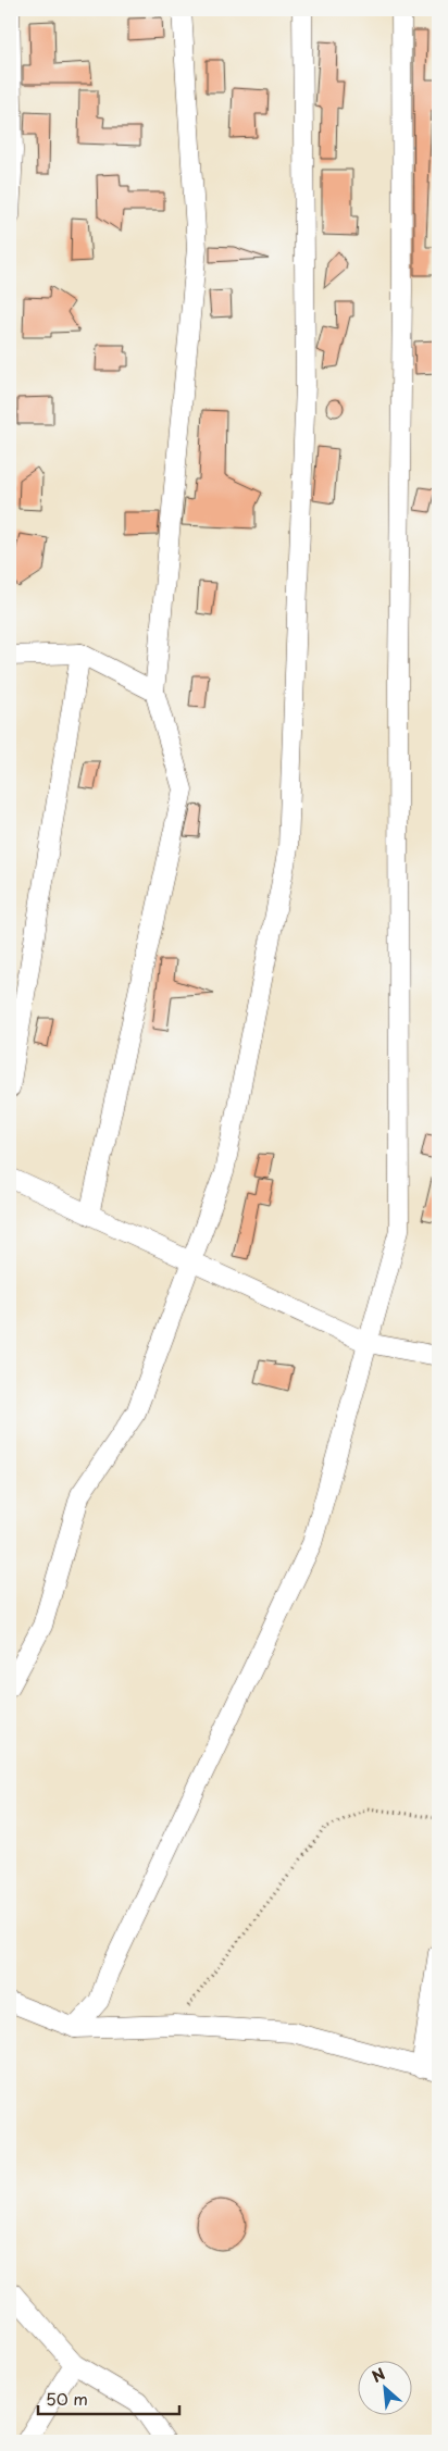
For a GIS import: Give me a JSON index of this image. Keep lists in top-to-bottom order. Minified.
{"scale_bar":"50 m","north":"top left"}
